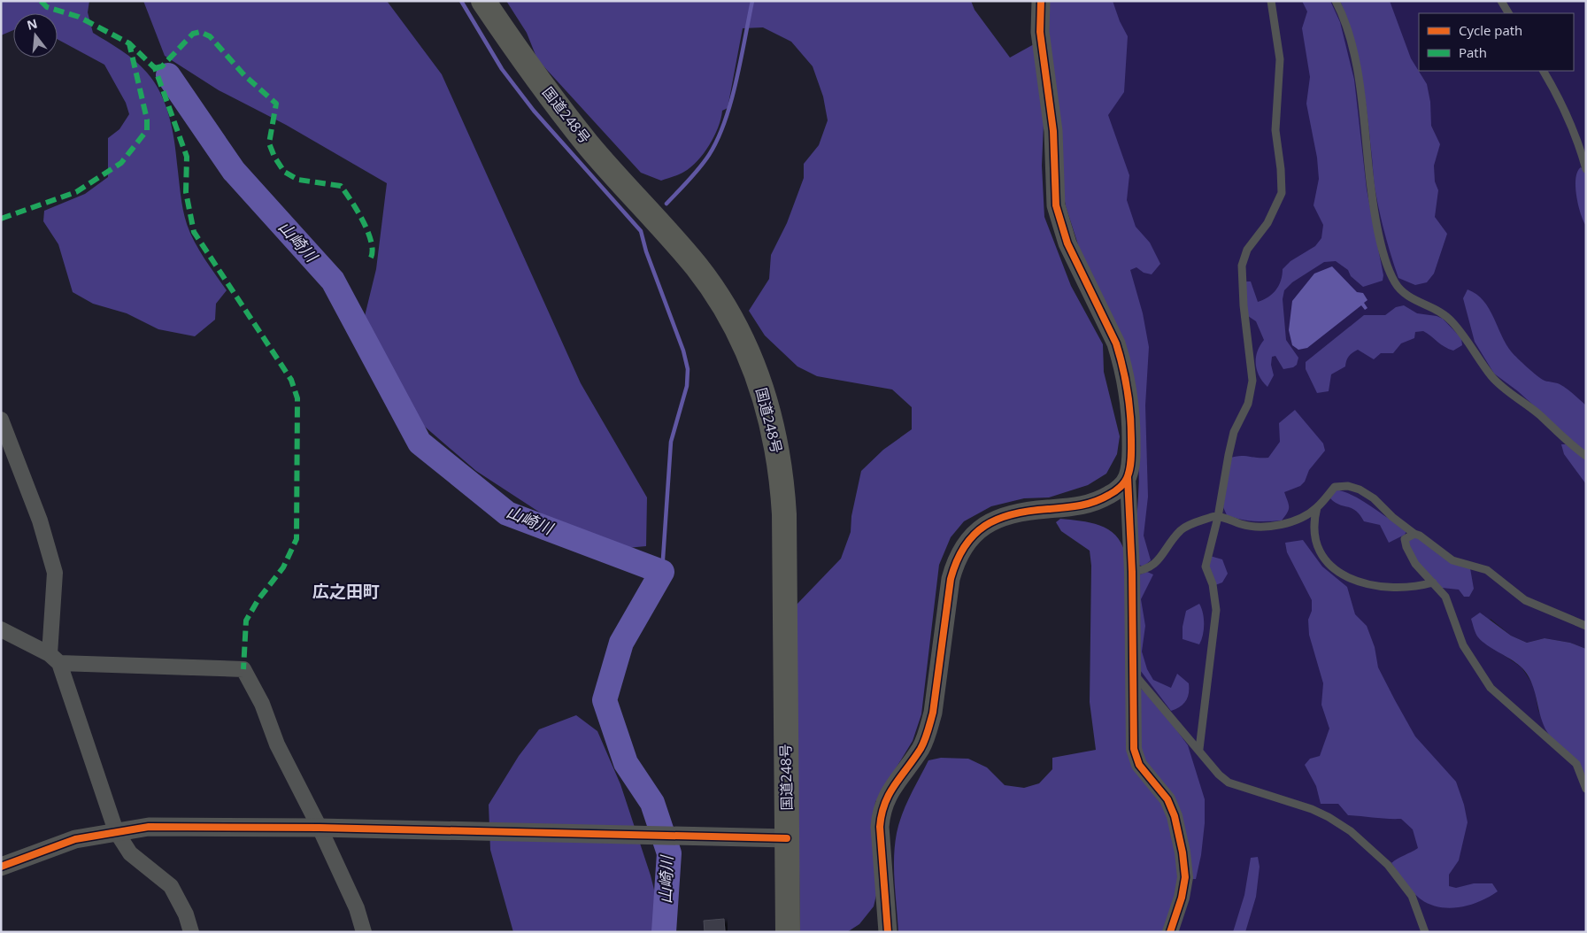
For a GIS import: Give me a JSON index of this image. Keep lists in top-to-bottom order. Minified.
{"streets":{"highway":["国道248号"]},"districts":["広之田町"],"water":["山崎川"],"legend":["Cycle path","Path"],"north":"top"}
